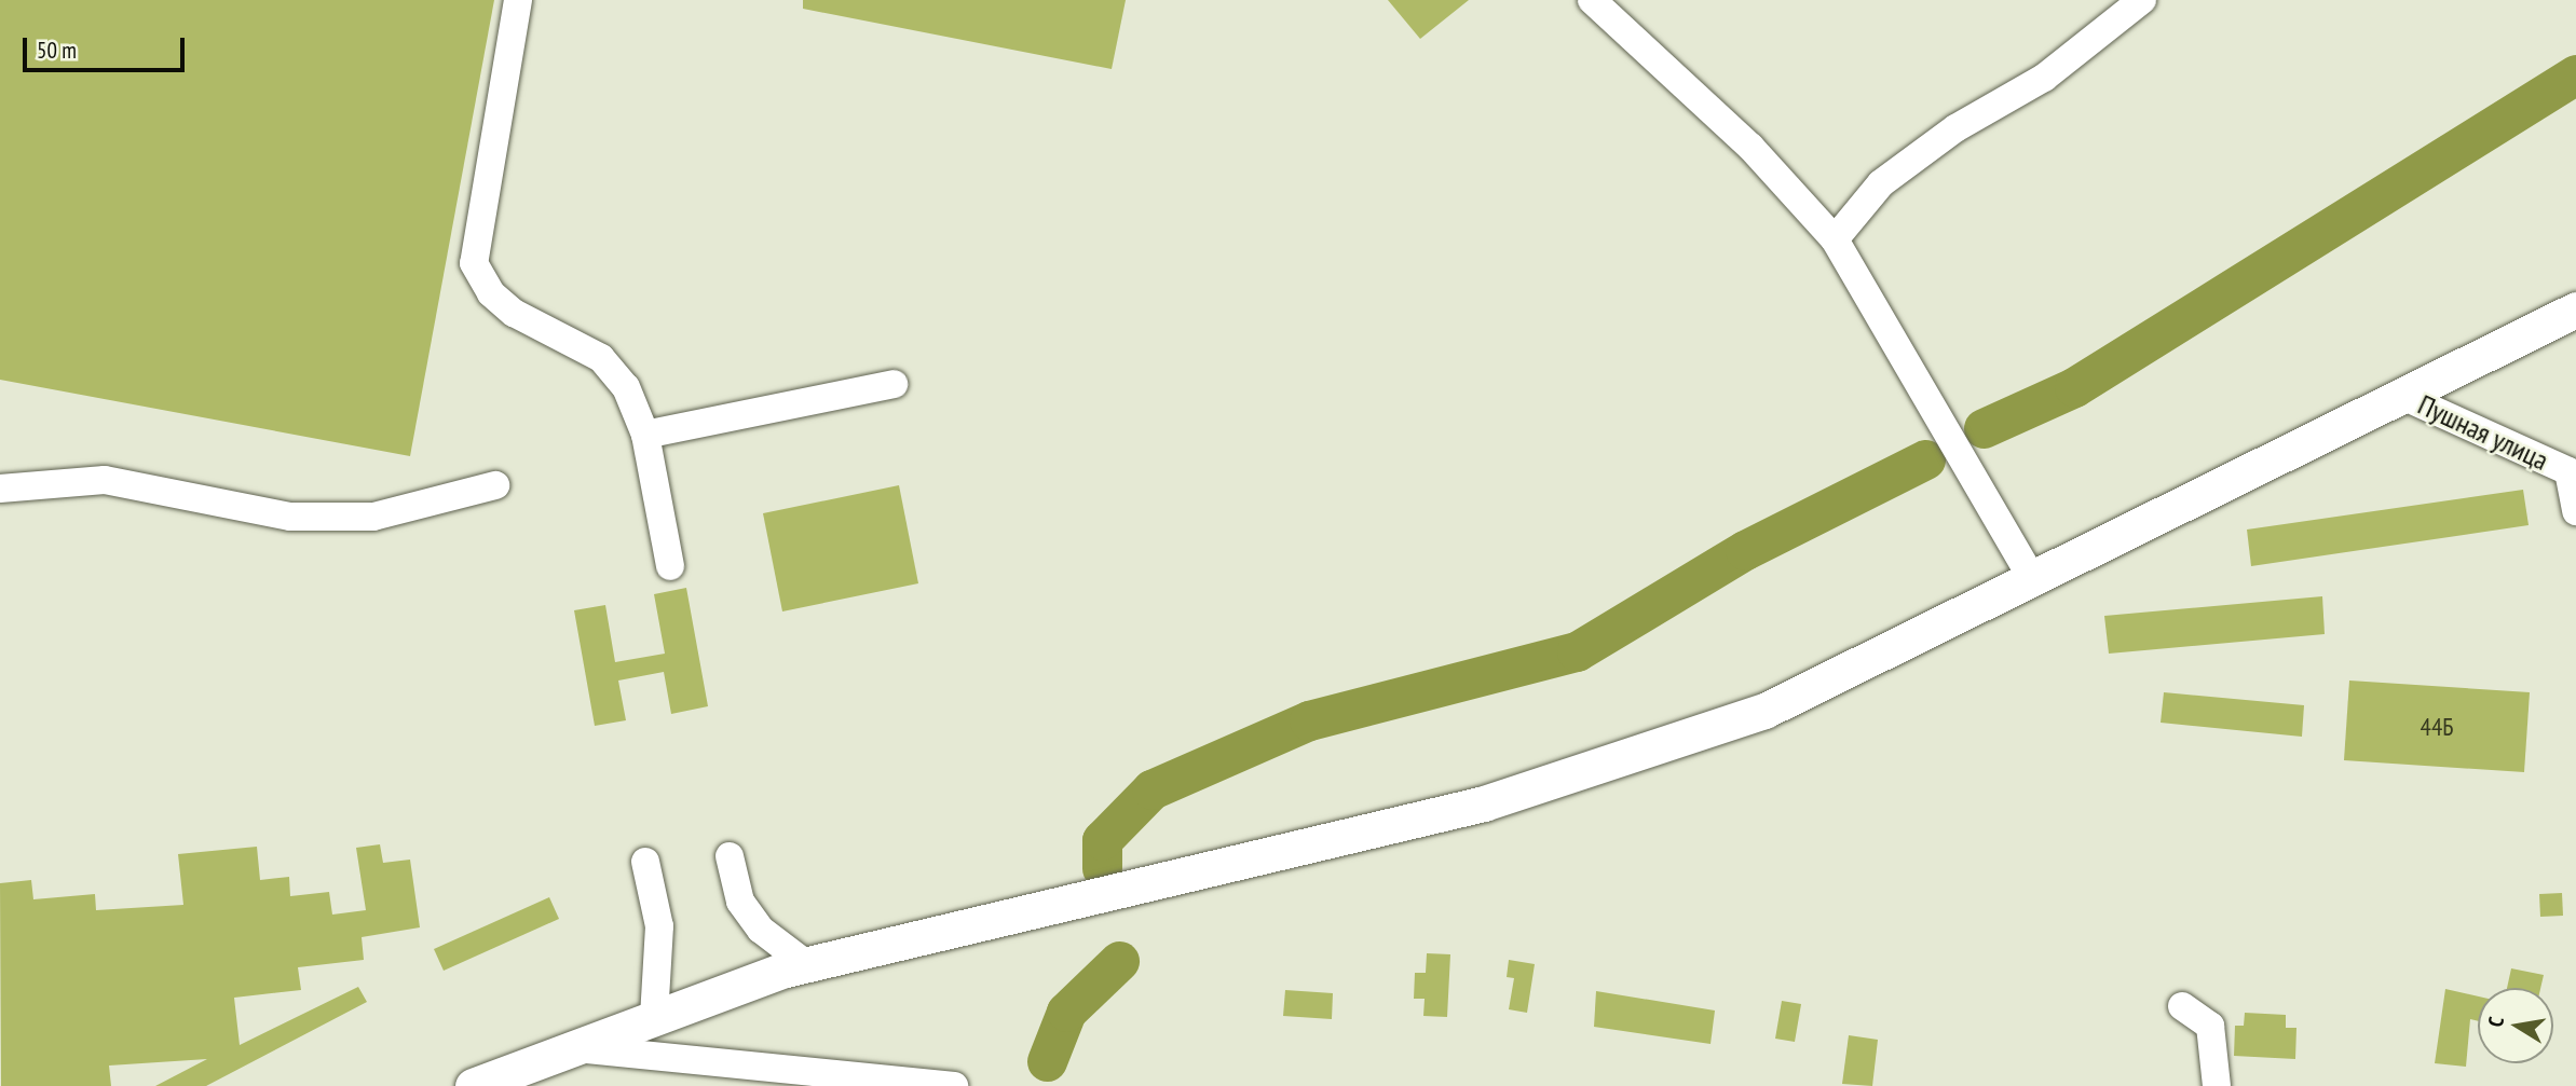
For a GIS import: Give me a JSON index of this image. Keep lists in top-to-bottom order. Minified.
{"streets":{"street":["Пушная улица"]},"house_numbers":["44Б"],"scale_bar":"50 m","north":"left"}
